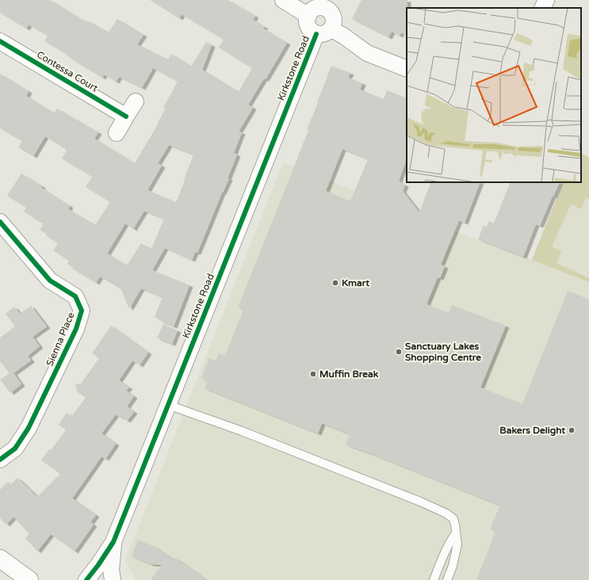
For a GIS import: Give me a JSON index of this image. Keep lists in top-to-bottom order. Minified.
{"streets":{"street":["Kirkstone Road","Contessa Court","Sienna Place"]},"places":["Kmart","Sanctuary Lakes Shopping Centre","Muffin Break","Bakers Delight"]}
